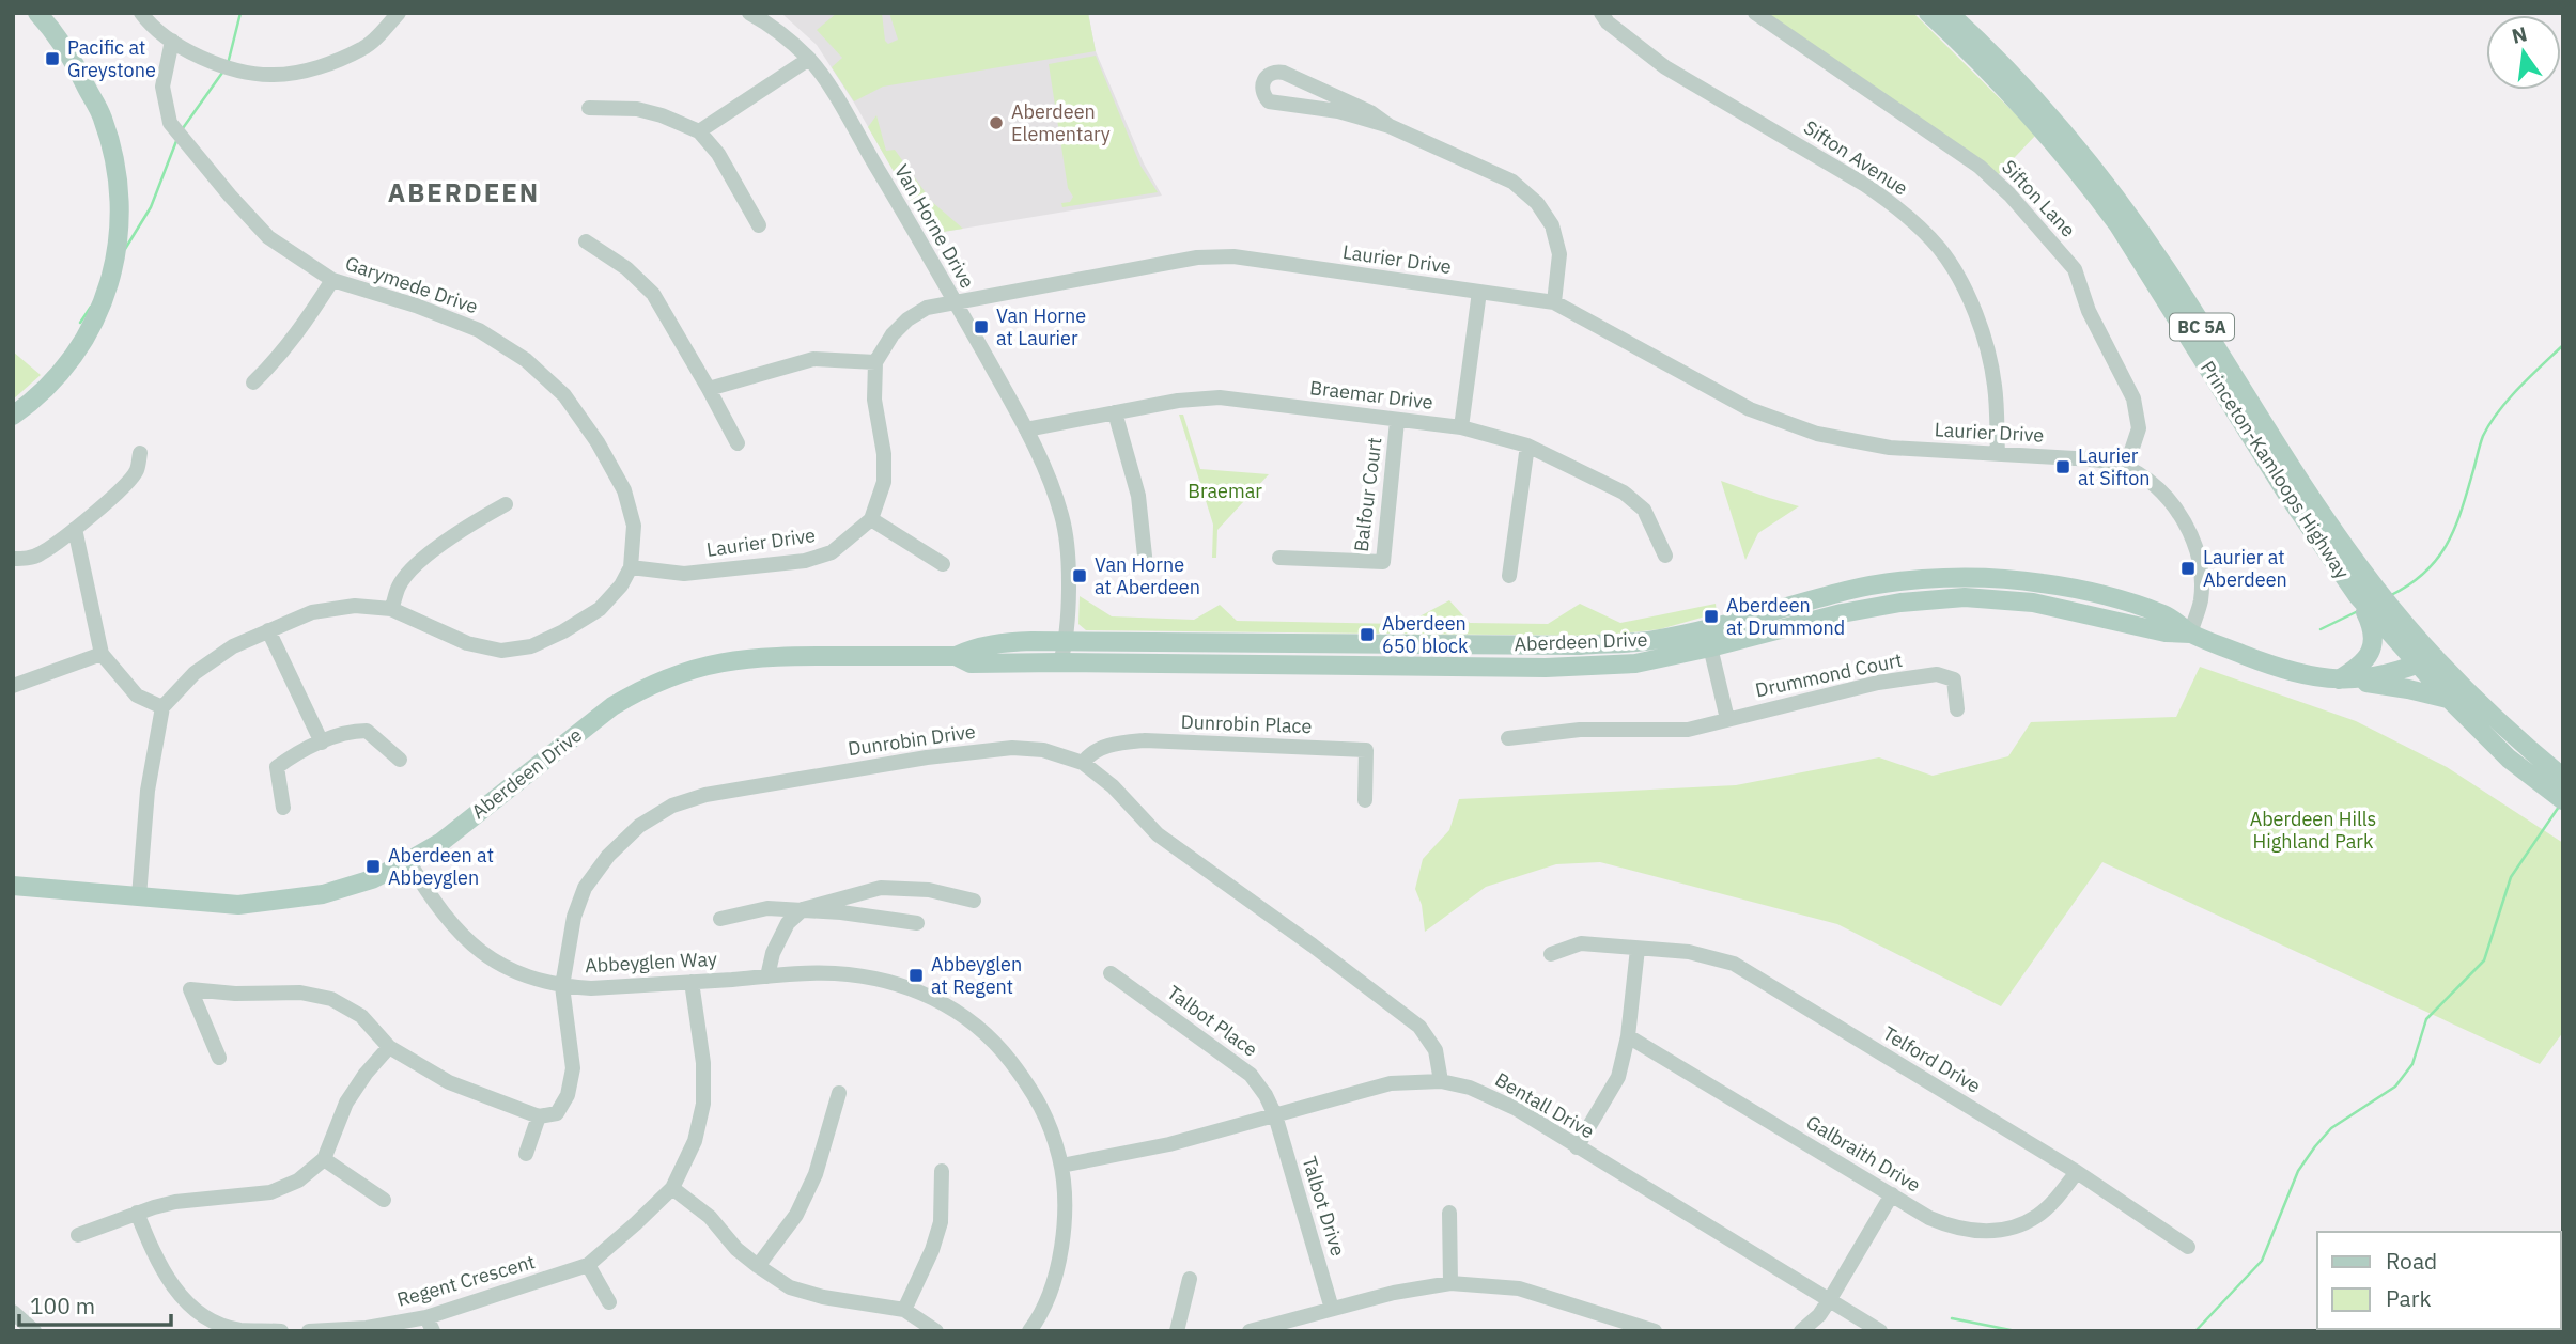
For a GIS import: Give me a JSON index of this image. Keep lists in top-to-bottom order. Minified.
{"streets":{"main road":["BC 5A","Princeton-Kamloops Highway","Aberdeen Drive"],"street":["Sifton Avenue","Sifton Lane","Van Horne Drive","Laurier Drive","Garymede Drive","Braemar Drive","Balfour Court","Drummond Court","Dunrobin Place","Dunrobin Drive","Abbeyglen Way","Talbot Place","Telford Drive","Bentall Drive","Galbraith Drive","Talbot Drive","Regent Crescent"]},"crossings":[["Sifton Avenue","Laurier Drive"],["Sifton Lane","Laurier Drive"],["Van Horne Drive","Laurier Drive"],["Van Horne Drive","Braemar Drive"],["Van Horne Drive","Aberdeen Drive"],["Laurier Drive","Garymede Drive"],["Laurier Drive","Aberdeen Drive"],["Braemar Drive","Balfour Court"],["Princeton-Kamloops Highway","Aberdeen Drive"],["Aberdeen Drive","Abbeyglen Way"],["Dunrobin Place","Dunrobin Drive"],["Dunrobin Drive","Abbeyglen Way"],["Dunrobin Drive","Bentall Drive"],["Abbeyglen Way","Bentall Drive"],["Abbeyglen Way","Regent Crescent"],["Talbot Place","Bentall Drive"],["Talbot Place","Talbot Drive"],["Telford Drive","Galbraith Drive"],["Bentall Drive","Talbot Drive"]],"districts":["ABERDEEN"],"parks":["Braemar","Aberdeen Hills Highland Park"],"places":{"transit":["Pacific at Greystone","Van Horne at Laurier","Laurier at Sifton","Laurier at Aberdeen","Van Horne at Aberdeen","Aberdeen at Drummond","Aberdeen 650 block","Aberdeen at Abbeyglen","Abbeyglen at Regent"],"other":["Aberdeen Elementary"]},"legend":["Road","Park"],"scale_bar":"100 m","north":"top"}
